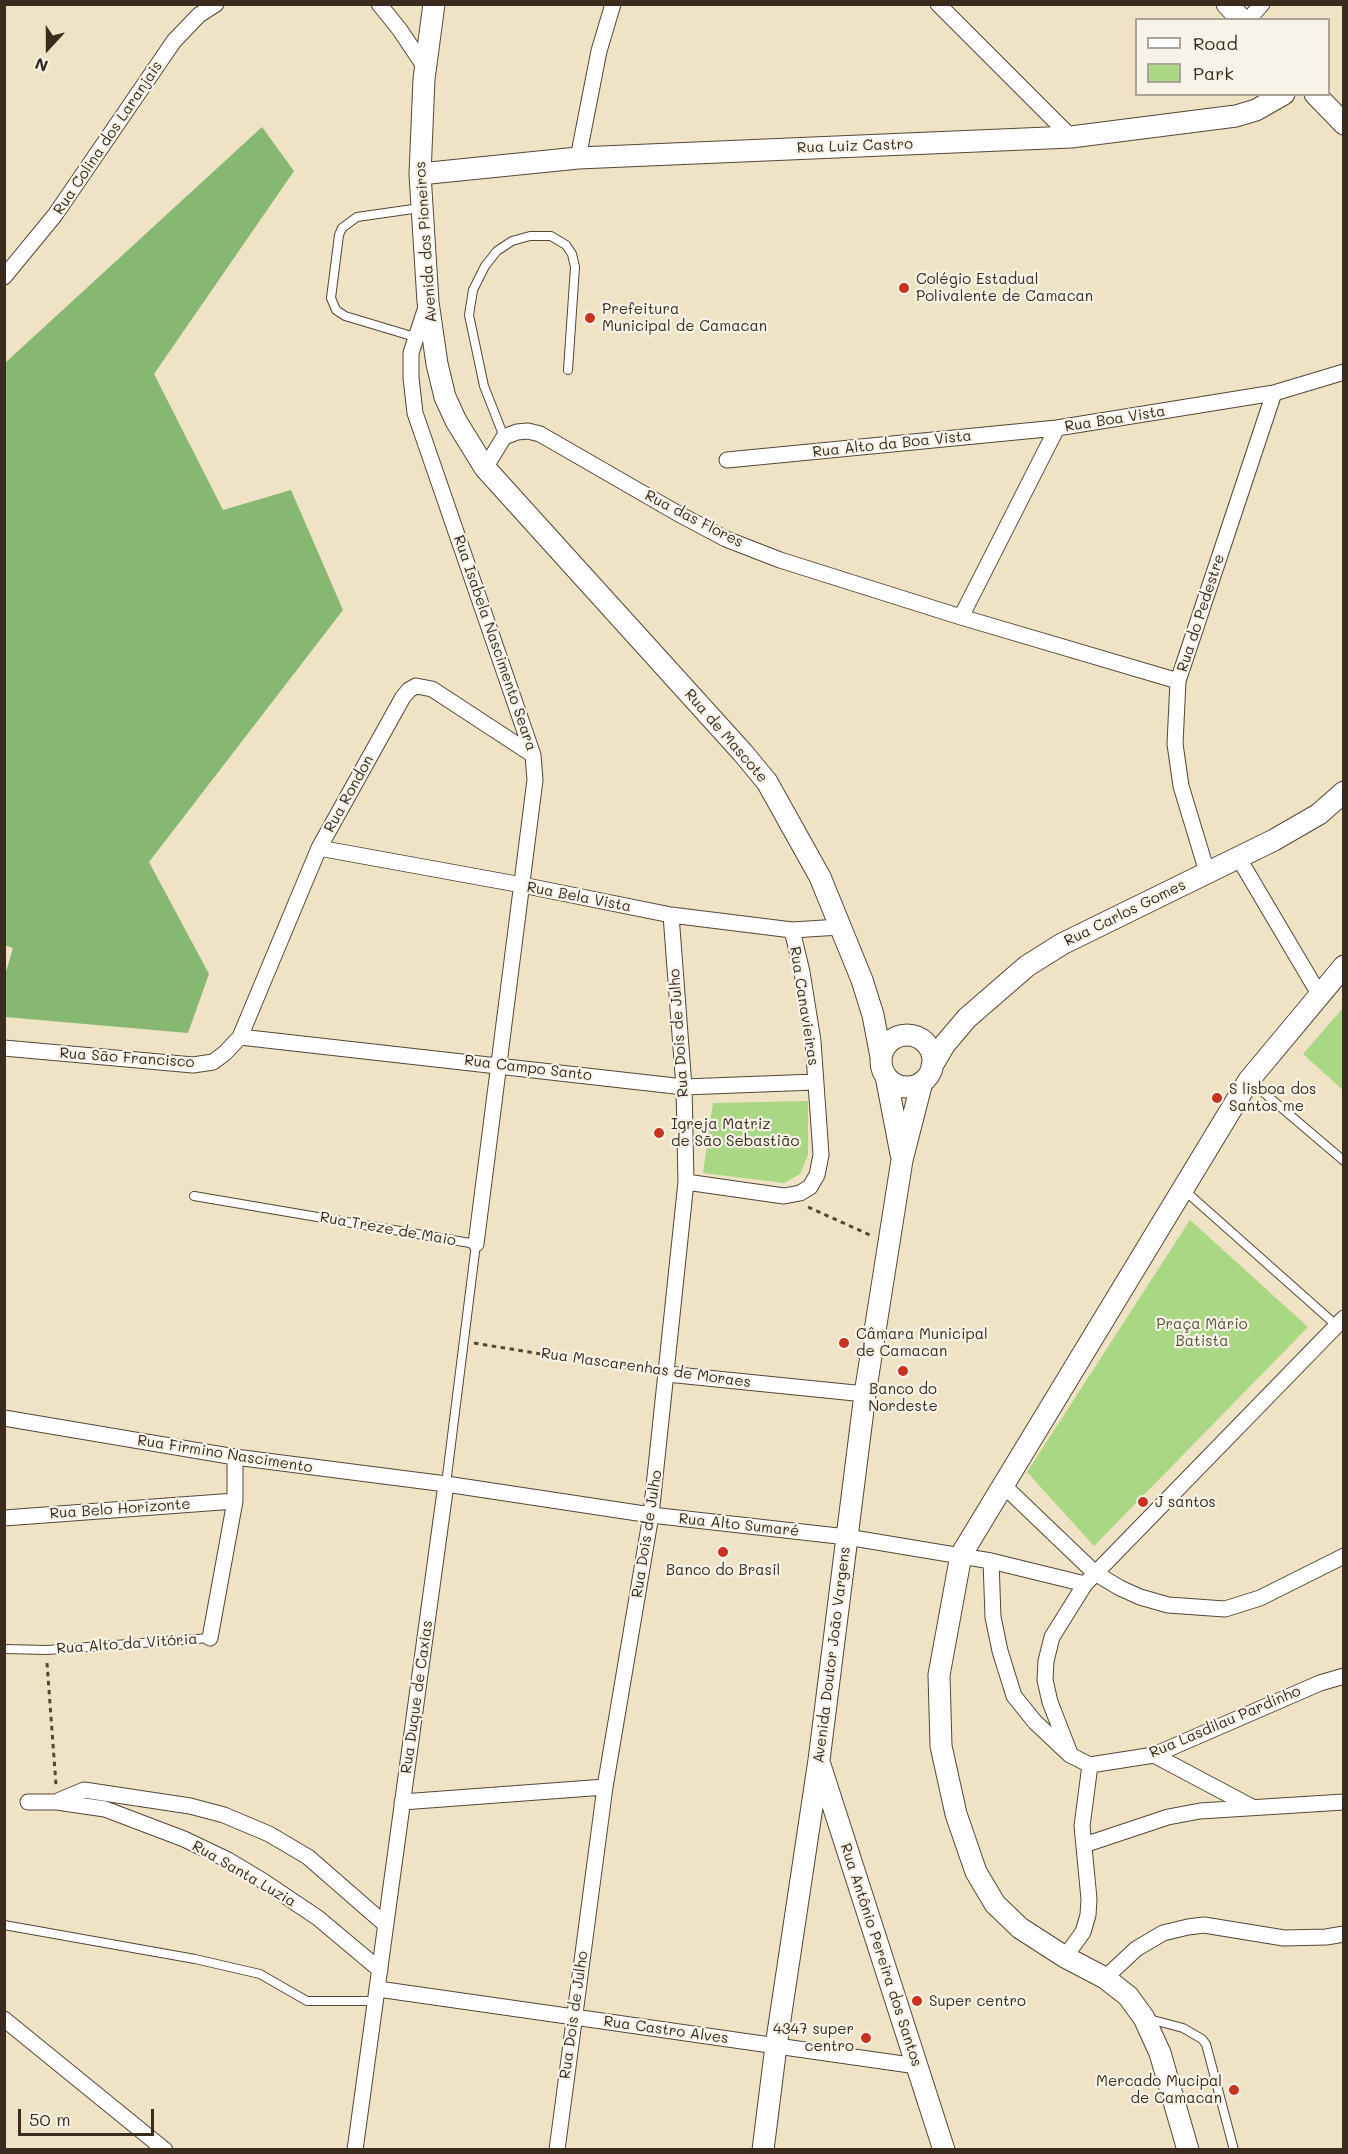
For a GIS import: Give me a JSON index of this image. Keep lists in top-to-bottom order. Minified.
{"streets":{"main road":["Rua Luiz Castro","Avenida dos Pioneiros","Rua de Mascote","Rua Carlos Gomes","Avenida Doutor João Vargens","Rua Antônio Pereira dos Santos"],"street":["Rua Colina dos Laranjais","Rua Boa Vista","Rua Alto da Boa Vista","Rua das Flores","Rua do Pedestre","Rua Isabela Nascimento Seara","Rua Rondon","Rua Bela Vista","Rua Canavieiras","Rua Dois de Julho","Rua São Francisco","Rua Campo Santo","Rua Treze de Maio","Rua Mascarenhas de Moraes","Rua Firmino Nascimento","Rua Belo Horizonte","Rua Alto Sumaré","Rua Alto da Vitória","Rua Duque de Caxias","Rua Lasdilau Pardinho","Rua Santa Luzia","Rua Castro Alves"]},"crossings":[["Rua Luiz Castro","Avenida dos Pioneiros"],["Avenida dos Pioneiros","Rua Isabela Nascimento Seara"],["Avenida dos Pioneiros","Rua de Mascote"],["Rua Boa Vista","Rua Alto da Boa Vista"],["Rua Boa Vista","Rua das Flores"],["Rua Boa Vista","Rua do Pedestre"],["Rua das Flores","Rua do Pedestre"],["Rua do Pedestre","Rua Carlos Gomes"],["Rua Isabela Nascimento Seara","Rua Rondon"],["Rua Isabela Nascimento Seara","Rua Bela Vista"],["Rua Isabela Nascimento Seara","Rua Campo Santo"],["Rua Isabela Nascimento Seara","Rua Treze de Maio"],["Rua de Mascote","Rua Bela Vista"],["Rua de Mascote","Rua Carlos Gomes"],["Rua de Mascote","Avenida Doutor João Vargens"],["Rua Rondon","Rua Bela Vista"],["Rua Rondon","Rua São Francisco"],["Rua Rondon","Rua Campo Santo"],["Rua Bela Vista","Rua Canavieiras"],["Rua Bela Vista","Rua Dois de Julho"],["Rua Carlos Gomes","Avenida Doutor João Vargens"],["Rua Canavieiras","Rua Campo Santo"],["Rua Dois de Julho","Rua Campo Santo"],["Rua Dois de Julho","Rua Mascarenhas de Moraes"],["Rua Dois de Julho","Rua Alto Sumaré"],["Rua Dois de Julho","Rua Castro Alves"],["Rua São Francisco","Rua Campo Santo"],["Rua Campo Santo","Rua Treze de Maio"],["Rua Treze de Maio","Rua Duque de Caxias"],["Rua Mascarenhas de Moraes","Avenida Doutor João Vargens"],["Rua Mascarenhas de Moraes","Rua Duque de Caxias"],["Rua Firmino Nascimento","Rua Alto Sumaré"],["Rua Firmino Nascimento","Rua Alto da Vitória"],["Rua Firmino Nascimento","Rua Duque de Caxias"],["Rua Belo Horizonte","Rua Alto da Vitória"],["Rua Alto Sumaré","Avenida Doutor João Vargens"],["Rua Alto Sumaré","Rua Duque de Caxias"],["Avenida Doutor João Vargens","Rua Antônio Pereira dos Santos"],["Avenida Doutor João Vargens","Rua Castro Alves"],["Rua Duque de Caxias","Rua Santa Luzia"],["Rua Duque de Caxias","Rua Castro Alves"],["Rua Antônio Pereira dos Santos","Rua Castro Alves"]],"parks":["Praça Mário Batista"],"places":["Colégio Estadual Polivalente de Camacan","Prefeitura Municipal de Camacan","S lisboa dos Santos me","Igreja Matriz de São Sebastião","Câmara Municipal de Camacan","Banco do Nordeste","J santos","Banco do Brasil","Super centro","4347 super centro","Mercado Mucipal de Camacan"],"legend":["Road","Park"],"scale_bar":"50 m","north":"bottom"}
